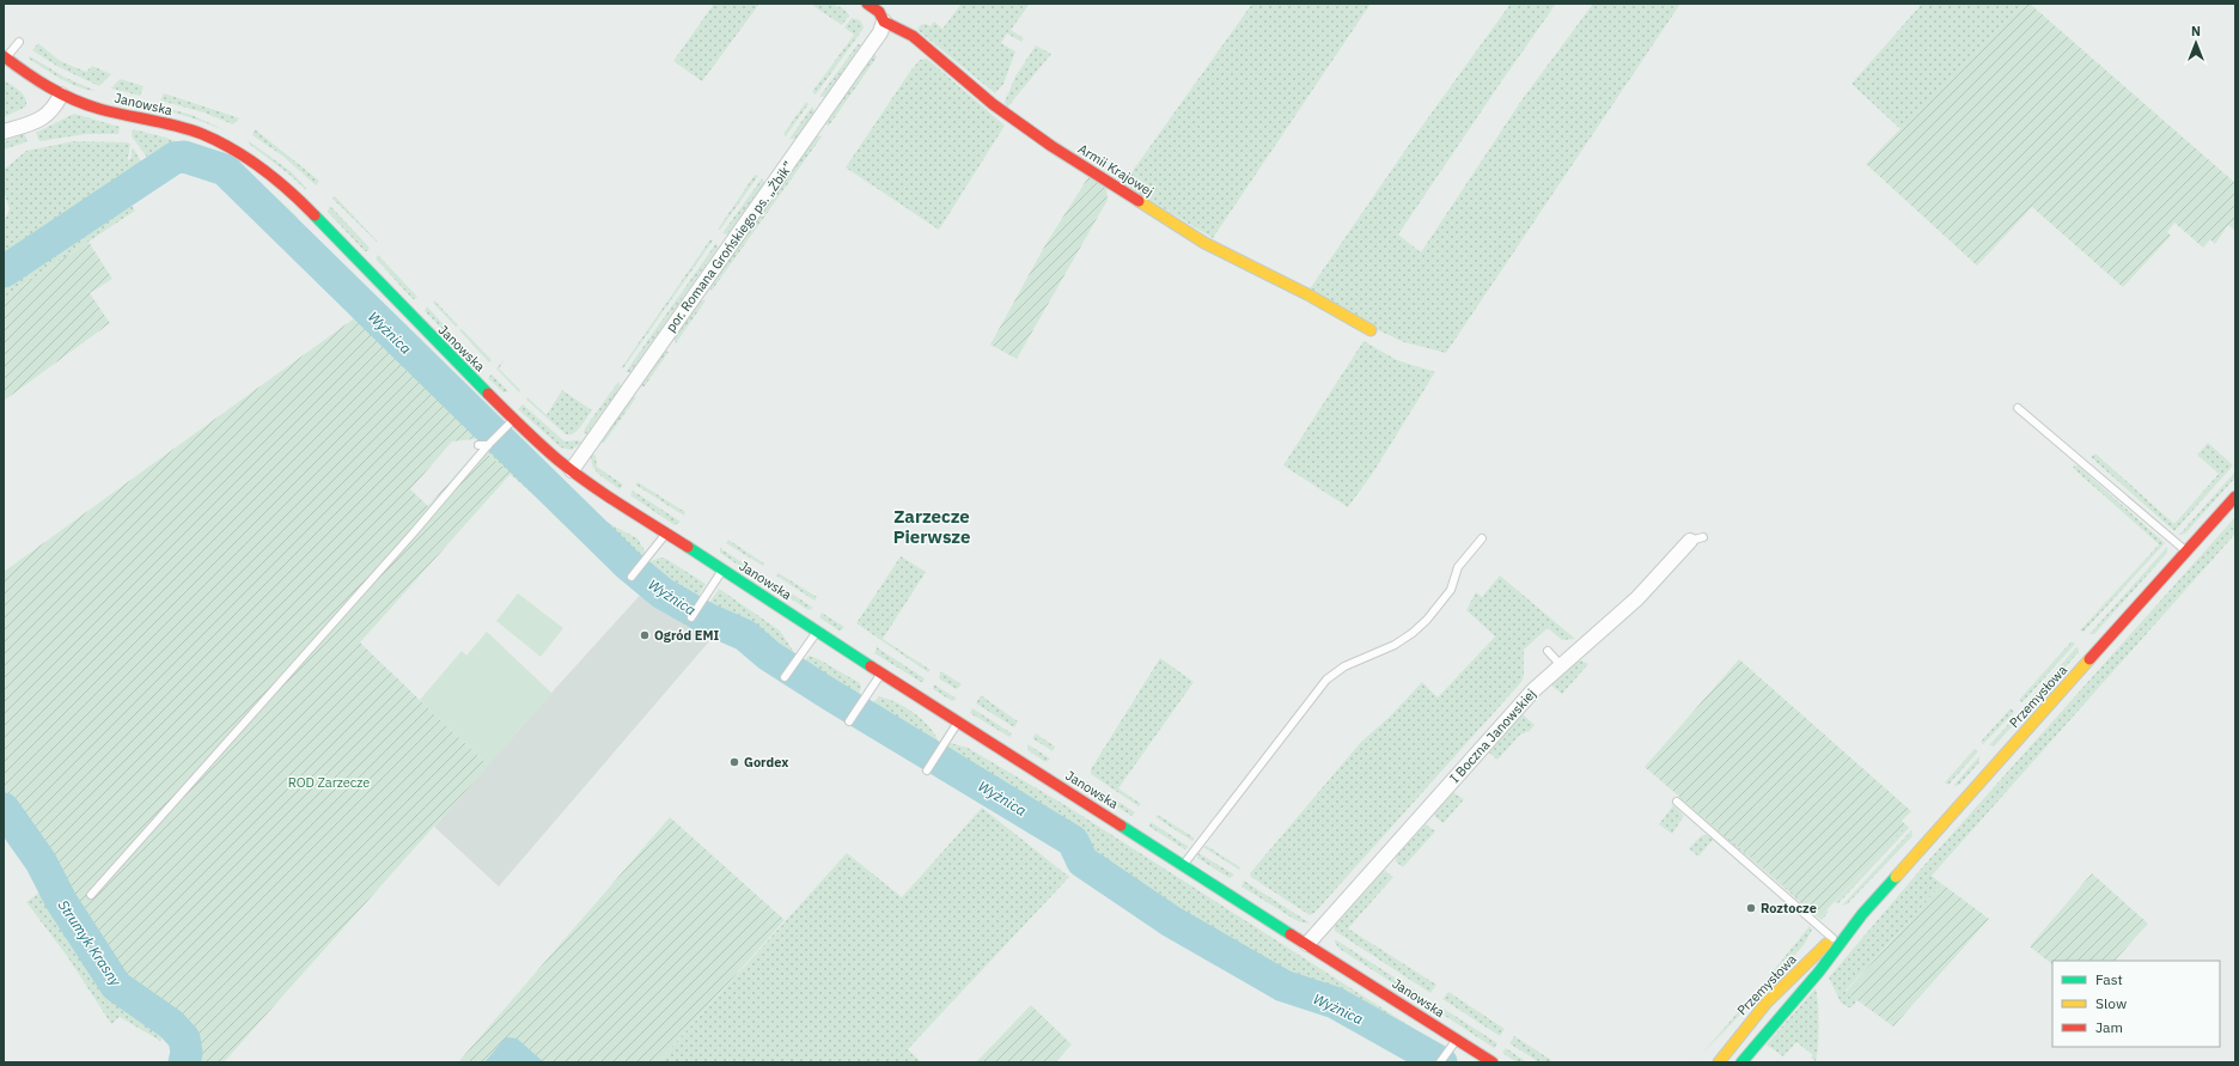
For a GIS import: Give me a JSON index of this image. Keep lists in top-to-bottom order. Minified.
{"streets":{"street":["Janowska","Armii Krajowej","por. Romana Grońskiego ps. „Żbik”","Przemysłowa","I Boczna Janowskiej"]},"crossings":[["Janowska","por. Romana Grońskiego ps. „Żbik”"],["Janowska","I Boczna Janowskiej"],["Armii Krajowej","por. Romana Grońskiego ps. „Żbik”"]],"districts":["Zarzecze Pierwsze"],"water":["Wyżnica","Strumyk Krasny"],"parks":["ROD Zarzecze"],"places":["Ogród EMI","Gordex","Roztocze"],"legend":["Fast","Slow","Jam"],"north":"top"}
